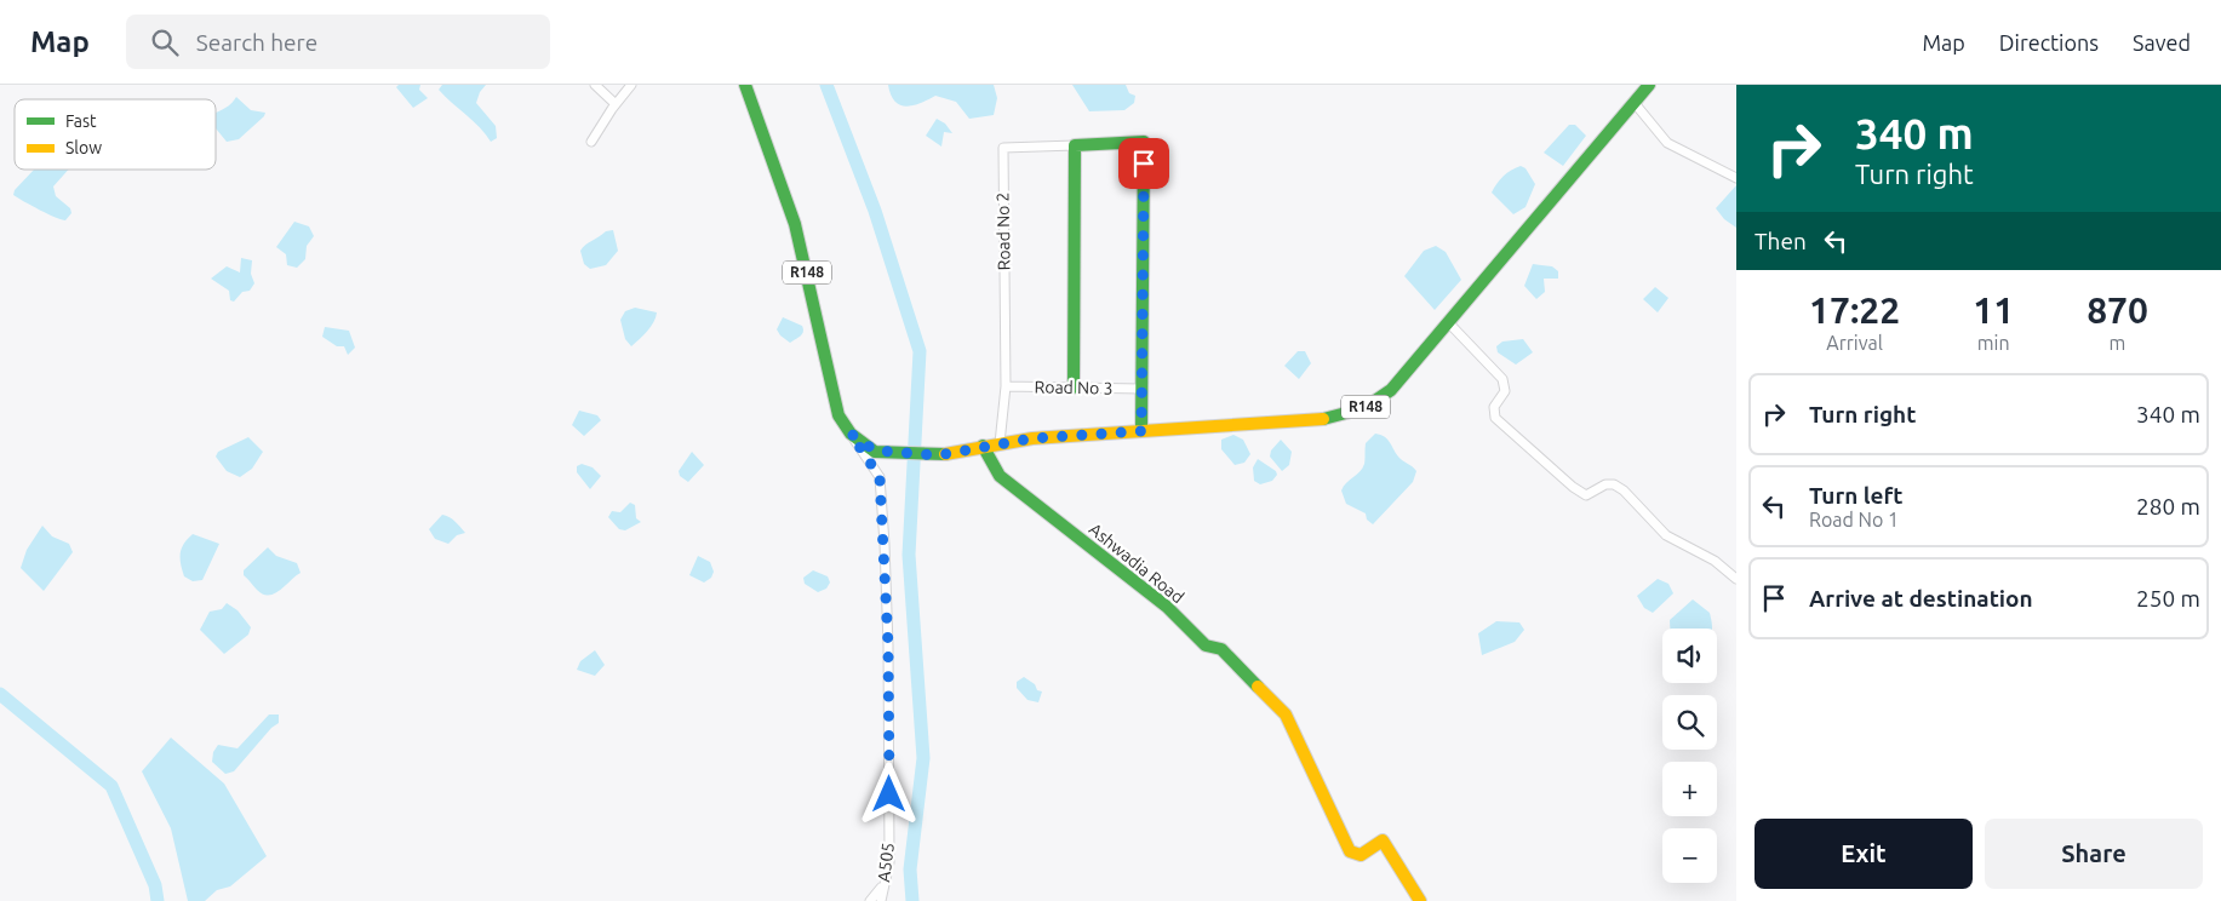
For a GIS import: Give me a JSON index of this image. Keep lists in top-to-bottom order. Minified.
{"streets":{"main road":["R148","Ashwadia Road"],"street":["Road No 2","Road No 3","A505"]},"crossings":[["Road No 2","Road No 3"],["R148","Ashwadia Road"],["R148","A505"]],"legend":["Fast","Slow"],"page":{"header":"Map","search":"Search here","nav":["Map","Directions","Saved"],"turn":["340 m","Turn right"],"then":"Then","eta":["17:22","Arrival","11","min","870","m"],"list":[{"name":"Turn right","value":"340 m"},{"name":"Turn left","note":"Road No 1","value":"280 m"},{"name":"Arrive at destination","value":"250 m"}],"map_buttons":["+","−"],"buttons":["Exit","Share"]}}
